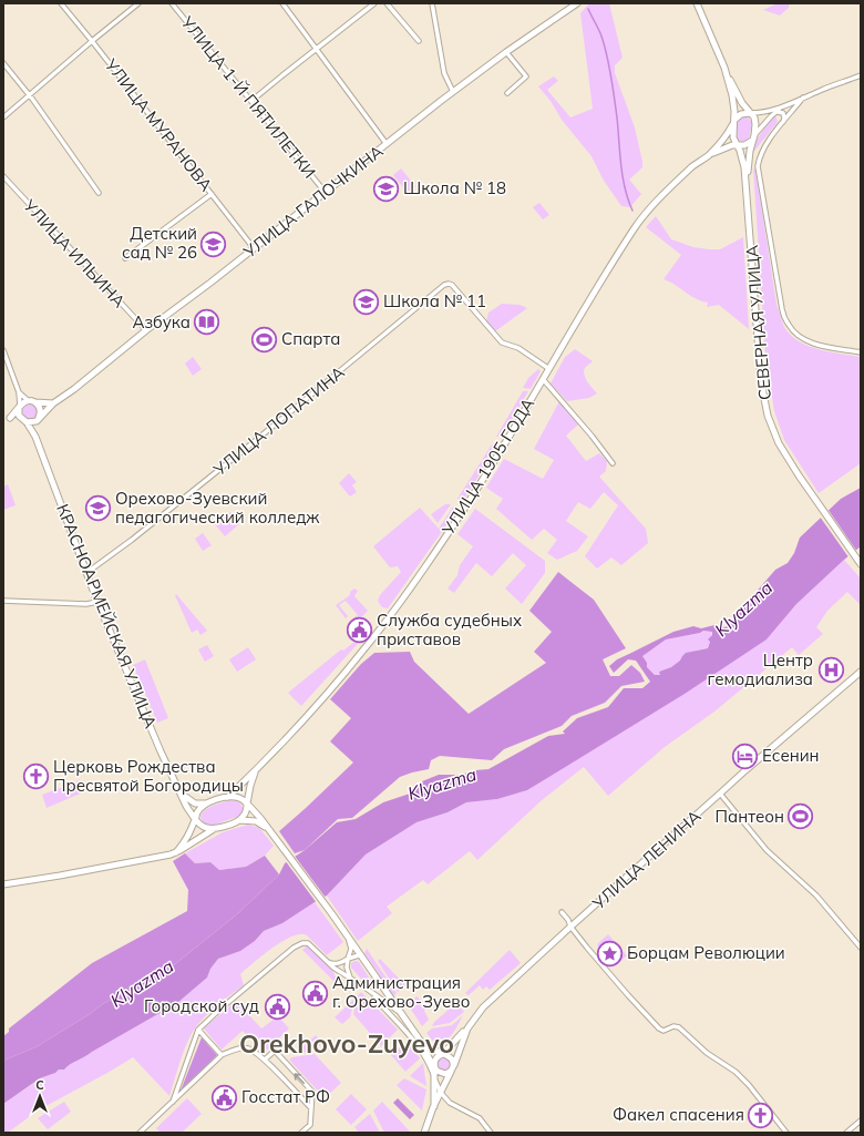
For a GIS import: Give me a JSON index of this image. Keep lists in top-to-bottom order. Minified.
{"streets":{"main road":["УЛИЦА ГАЛОЧКИНА","СЕВЕРНАЯ УЛИЦА","УЛИЦА 1905 ГОДА","КРАСНОАРМЕЙСКАЯ УЛИЦА","УЛИЦА ЛЕНИНА"],"street":["УЛИЦА 1-Й ПЯТИЛЕТКИ","УЛИЦА МУРАНОВА","УЛИЦА ИЛЬИНА","УЛИЦА ЛОПАТИНА"]},"crossings":[["УЛИЦА 1-Й ПЯТИЛЕТКИ","УЛИЦА ГАЛОЧКИНА"],["УЛИЦА МУРАНОВА","УЛИЦА ГАЛОЧКИНА"],["УЛИЦА ГАЛОЧКИНА","УЛИЦА ИЛЬИНА"],["СЕВЕРНАЯ УЛИЦА","УЛИЦА 1905 ГОДА"],["УЛИЦА ЛОПАТИНА","УЛИЦА 1905 ГОДА"],["УЛИЦА ЛОПАТИНА","КРАСНОАРМЕЙСКАЯ УЛИЦА"]],"districts":["Orekhovo-Zuyevo"],"water":["Klyazma"],"places":{"school or university":["Школа № 18","Детский сад № 26","Школа № 11","Орехово-Зуевский педагогический колледж"],"library":["Азбука"],"sports":["Спарта","Пантеон"],"public building":["Служба судебных приставов","Администрация г. Орехово-Зуево","Городской суд","Госстат РФ"],"hospital":["Центр гемодиализа"],"hotel":["Есенин"],"church":["Церковь Рождества Пресвятой Богородицы","Факел спасения"],"place":["Борцам Революции"]},"north":"top"}
